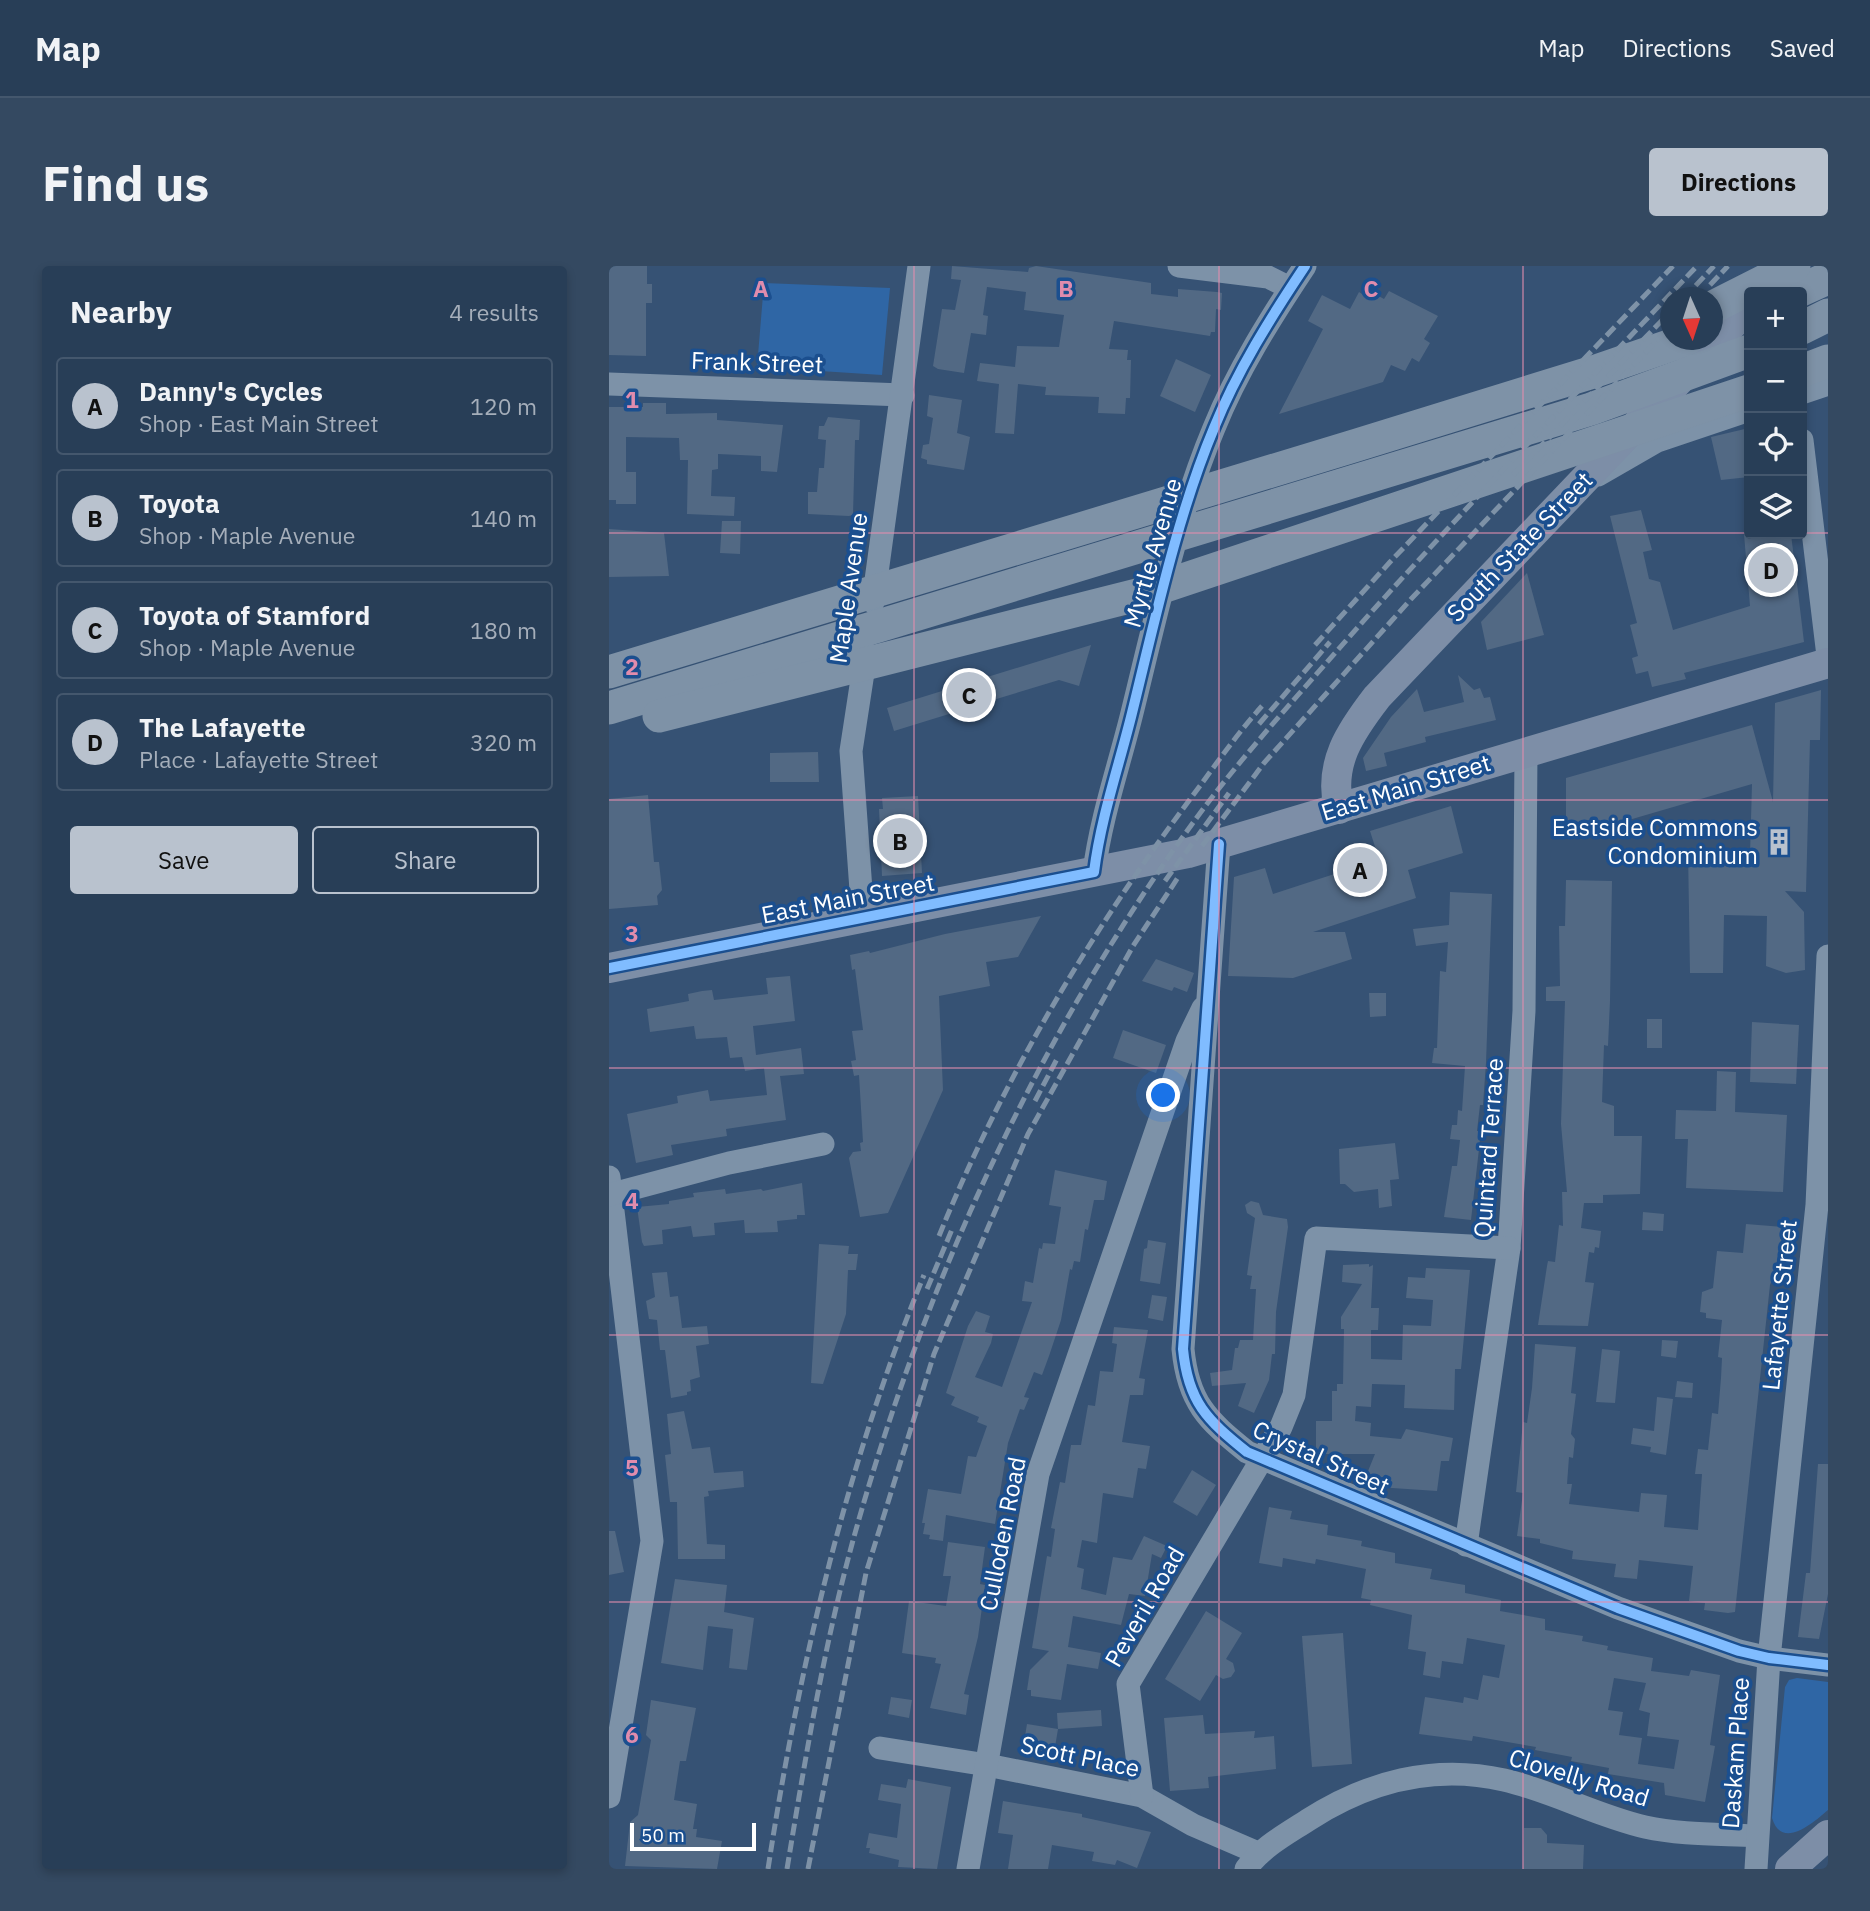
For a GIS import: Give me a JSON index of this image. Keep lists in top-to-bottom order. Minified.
{"streets":{"main road":["South State Street","East Main Street"],"street":["Frank Street","Myrtle Avenue","Maple Avenue","Quintard Terrace","Lafayette Street","Crystal Street","Culloden Road","Peveril Road","Daskam Place","Scott Place","Clovelly Road"]},"crossings":[["Frank Street","Maple Avenue"],["South State Street","East Main Street"],["Myrtle Avenue","East Main Street"],["Maple Avenue","East Main Street"],["East Main Street","Quintard Terrace"],["East Main Street","Crystal Street"],["Quintard Terrace","Crystal Street"],["Quintard Terrace","Peveril Road"],["Lafayette Street","Crystal Street"],["Lafayette Street","Daskam Place"],["Crystal Street","Culloden Road"],["Crystal Street","Peveril Road"],["Crystal Street","Daskam Place"],["Culloden Road","Scott Place"],["Peveril Road","Scott Place"],["Daskam Place","Clovelly Road"],["Scott Place","Clovelly Road"]],"places":{"building":["Eastside Commons Condominium"]},"scale_bar":"50 m","north":"bottom","page":{"header":"Map","nav":["Map","Directions","Saved"],"buttons":["Directions",["Save","Share"]],"title":"Find us","heading":["Nearby","4 results"],"map_buttons":["+","−"],"list":[{"mark":"A","name":"Danny's Cycles","note":"Shop · East Main Street","value":"120 m"},{"mark":"B","name":"Toyota","note":"Shop · Maple Avenue","value":"140 m"},{"mark":"C","name":"Toyota of Stamford","note":"Shop · Maple Avenue","value":"180 m"},{"mark":"D","name":"The Lafayette","note":"Place · Lafayette Street","value":"320 m"}],"pins":["D","C","B","A"],"scale":"50 m"},"grid":{"columns":["A","B","C"],"rows":["1","2","3","4","5","6"]}}
